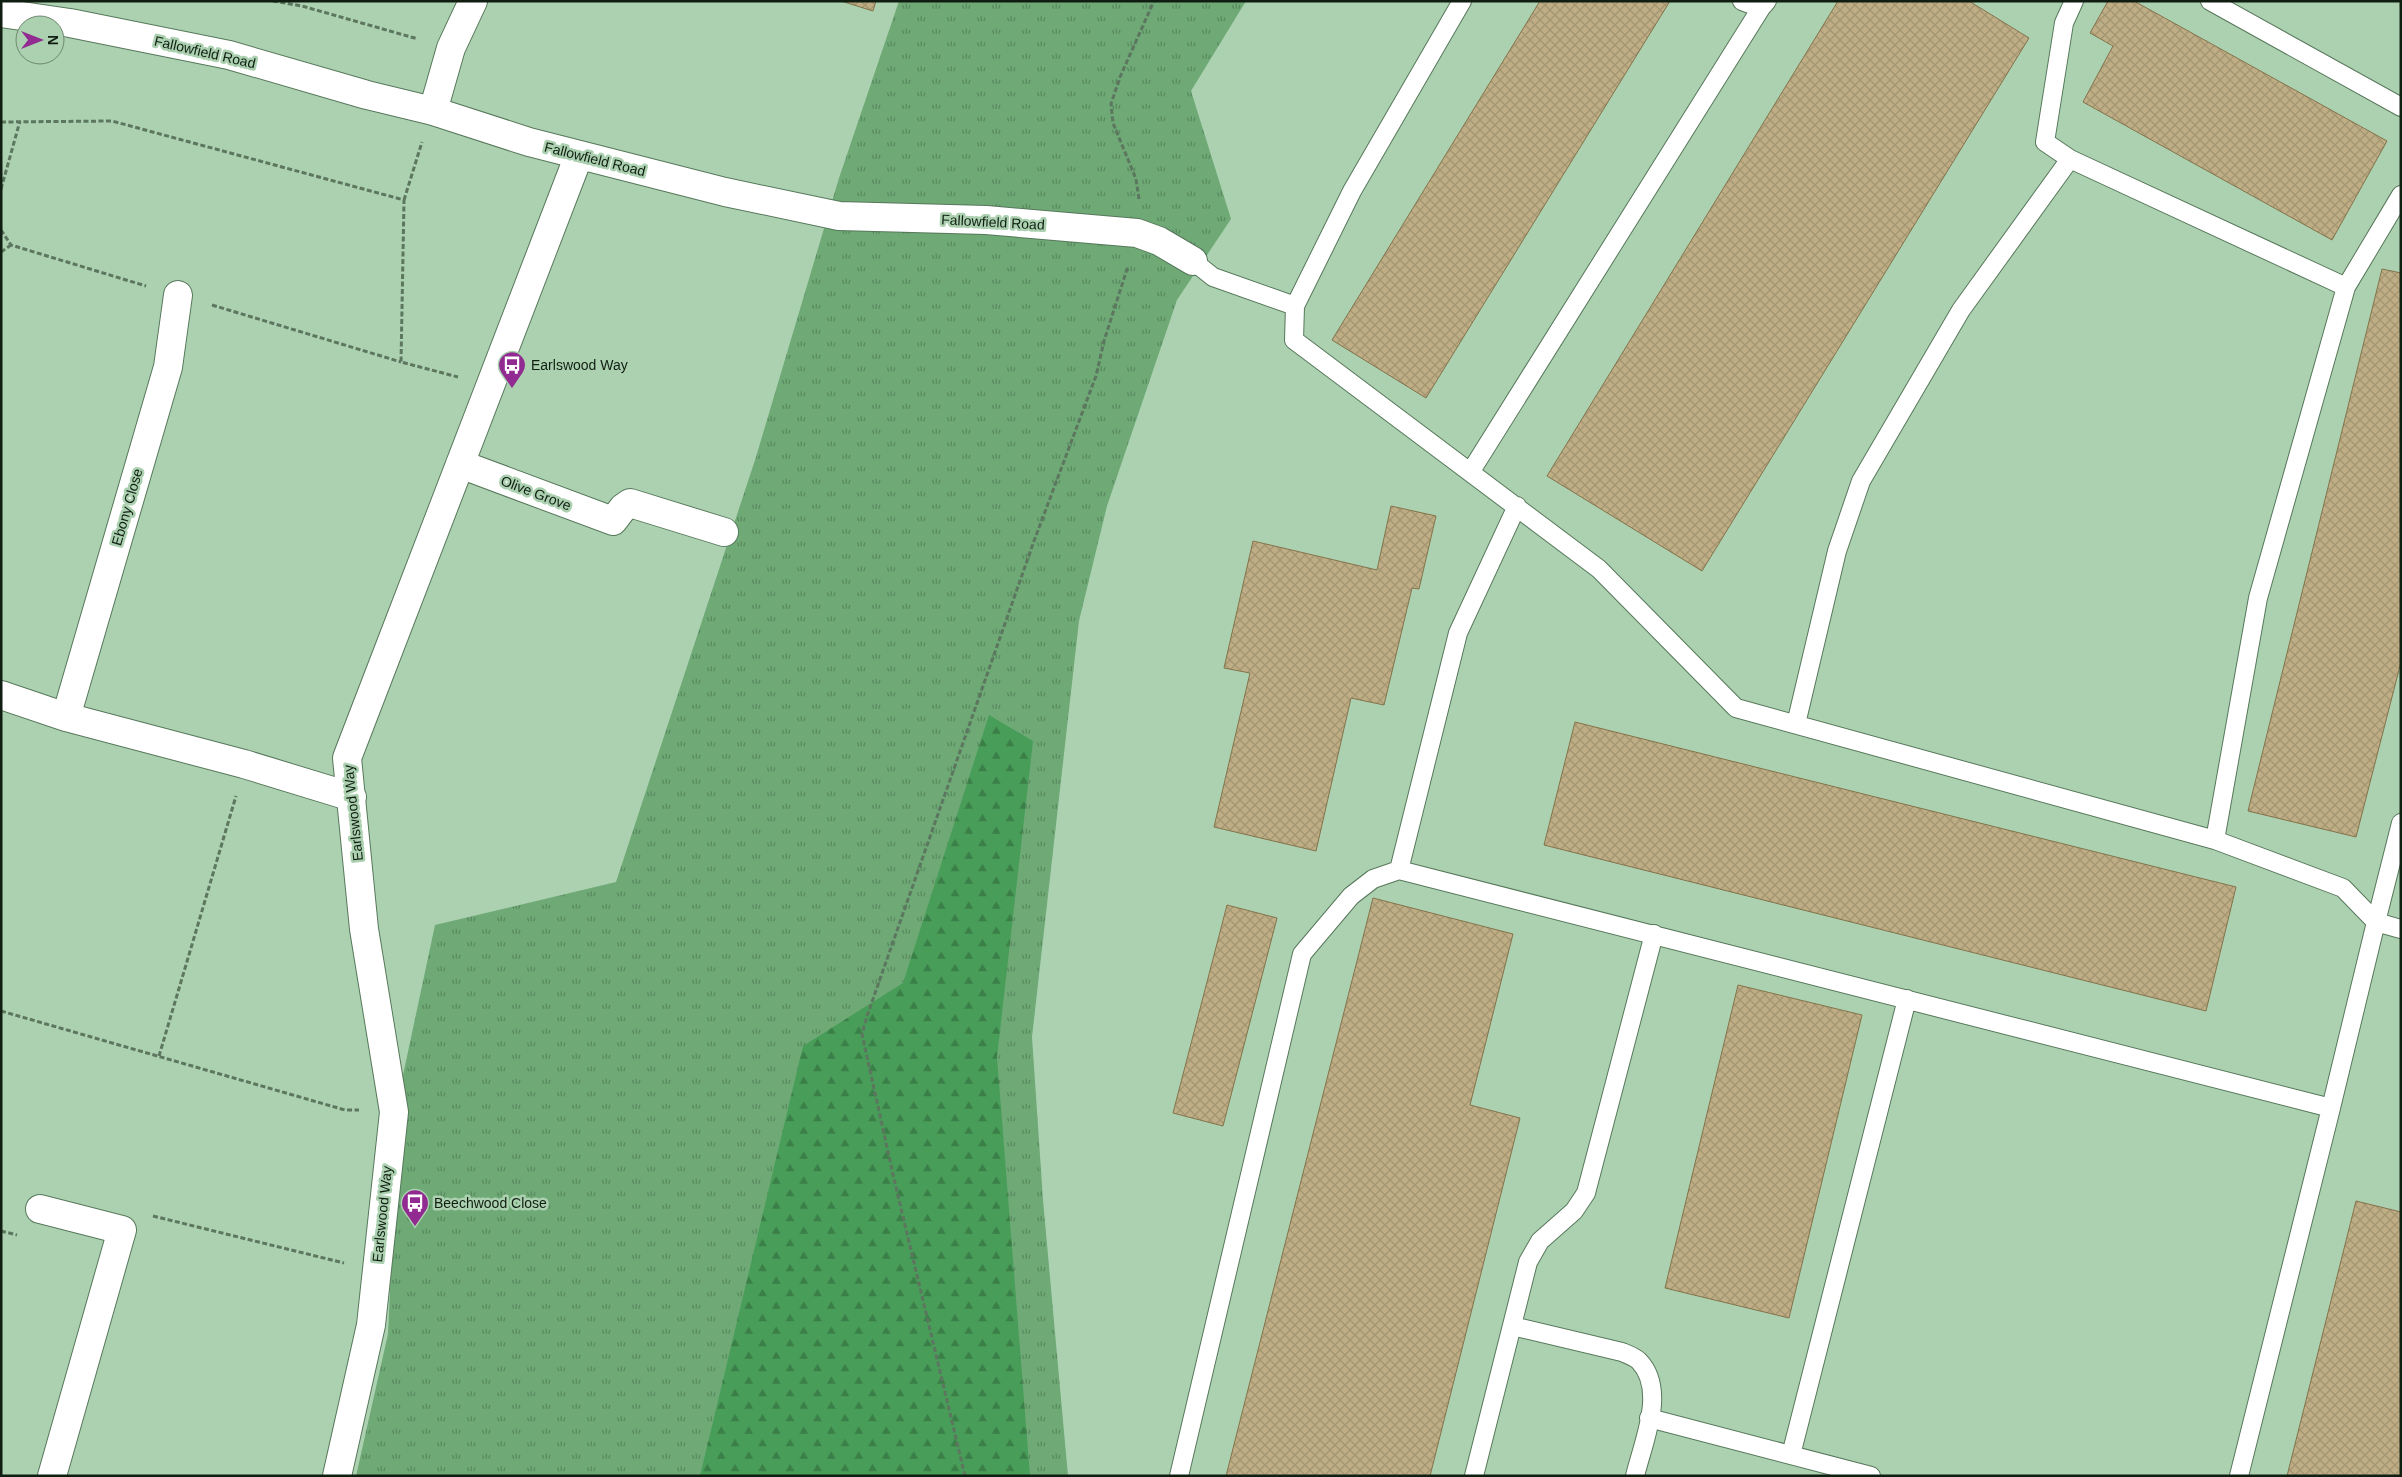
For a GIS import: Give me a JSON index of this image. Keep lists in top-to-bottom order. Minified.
{"streets":{"street":["Fallowfield Road","Olive Grove","Ebony Close","Earlswood Way"]},"crossings":[["Fallowfield Road","Earlswood Way"],["Olive Grove","Earlswood Way"]],"places":{"bus stop":["Earlswood Way","Beechwood Close"]},"north":"right"}
